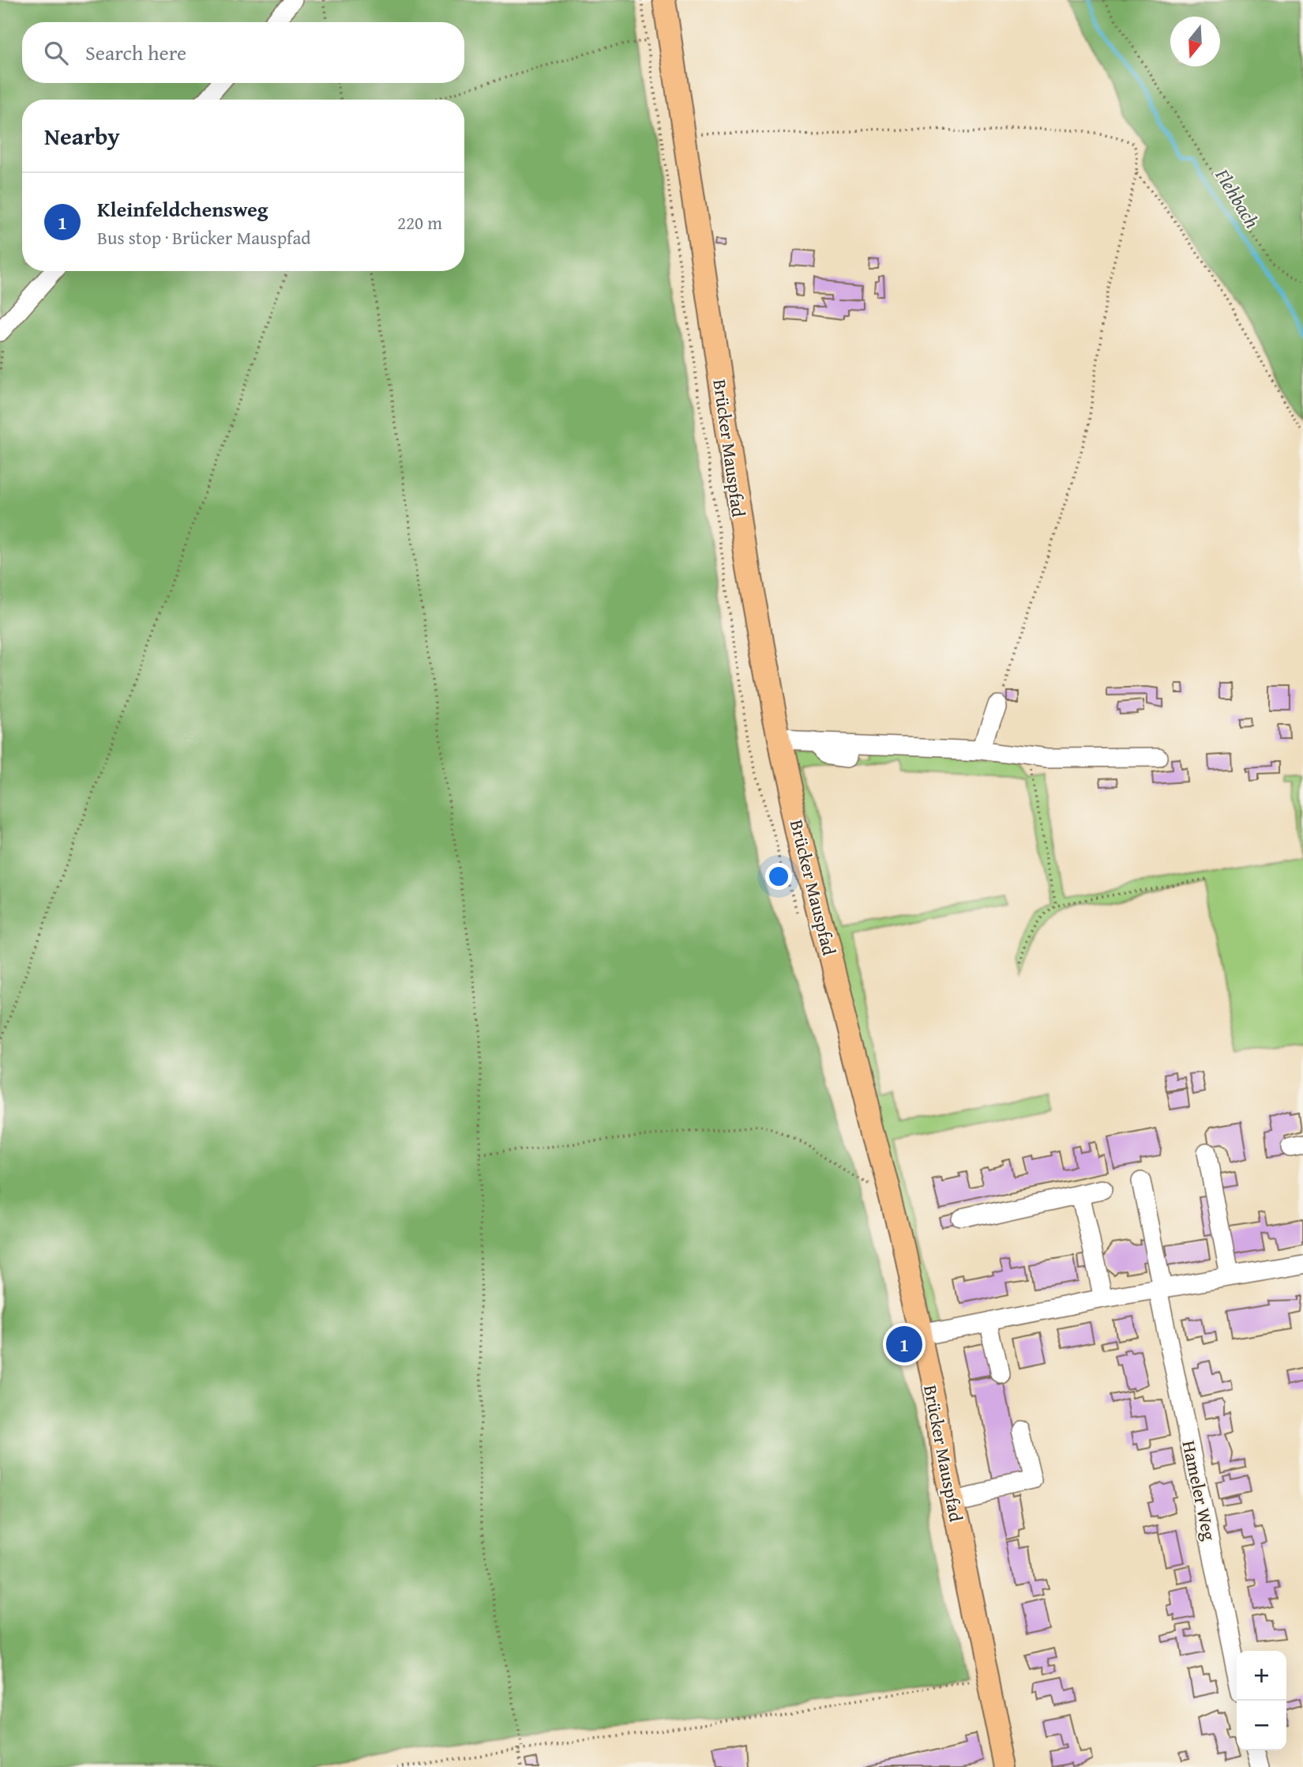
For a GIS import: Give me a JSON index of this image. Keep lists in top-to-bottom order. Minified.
{"streets":{"main road":["Brücker Mauspfad"],"street":["Hameler Weg"]},"water":["Flehbach"],"north":"bottom","page":{"search":"Search here","heading":"Nearby","list":[{"mark":"1","name":"Kleinfeldchensweg","note":"Bus stop · Brücker Mauspfad","value":"220 m"}],"pins":"1","map_buttons":["+","−"]}}
